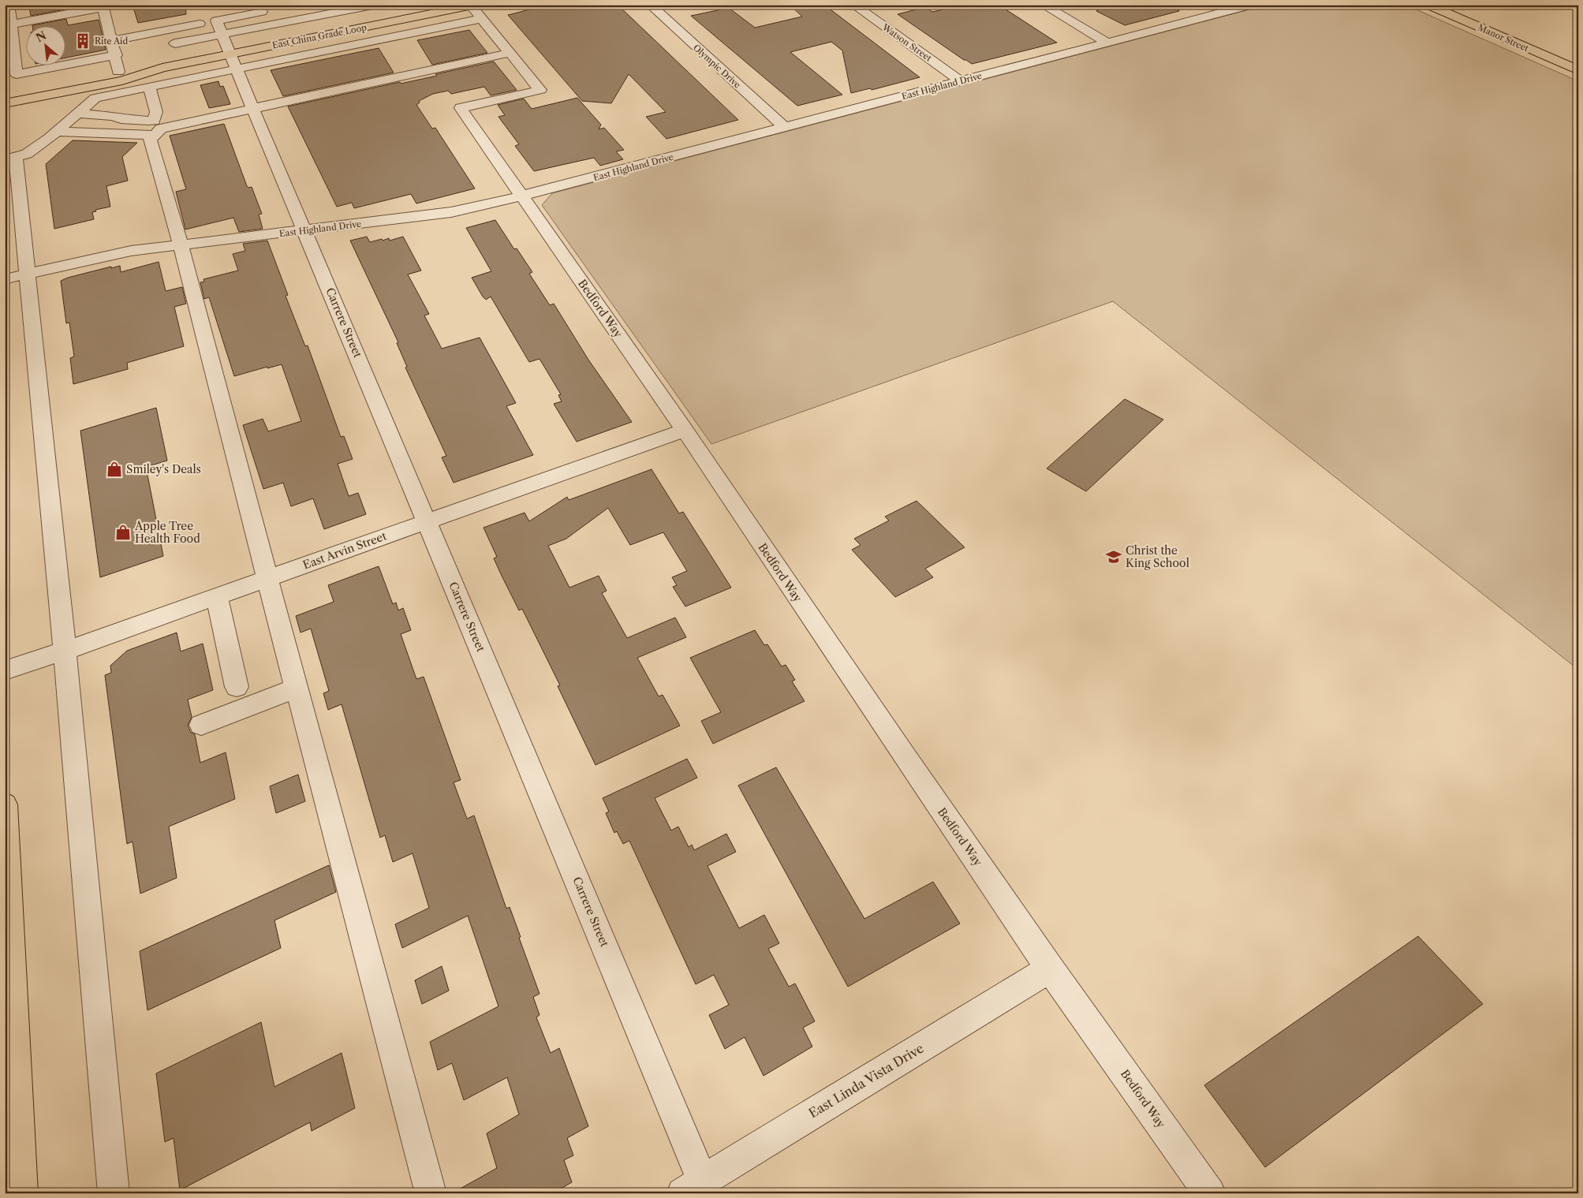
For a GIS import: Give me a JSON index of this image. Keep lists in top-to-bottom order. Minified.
{"streets":{"main road":["Manor Street"],"street":["Watson Street","Olympic Drive","East Highland Drive","Bedford Way","Carrere Street","East Arvin Street","East Linda Vista Drive"]},"crossings":[["Watson Street","East Highland Drive"],["Olympic Drive","East Highland Drive"],["East Highland Drive","Bedford Way"],["East Highland Drive","Carrere Street"],["Bedford Way","East Arvin Street"],["Bedford Way","East Linda Vista Drive"],["Carrere Street","East Arvin Street"],["Carrere Street","East Linda Vista Drive"]],"places":{"building":["Rite Aid"],"shop":["Smiley's Deals","Apple Tree Health Food"],"school or university":["Christ the King School"]},"north":"top left"}
